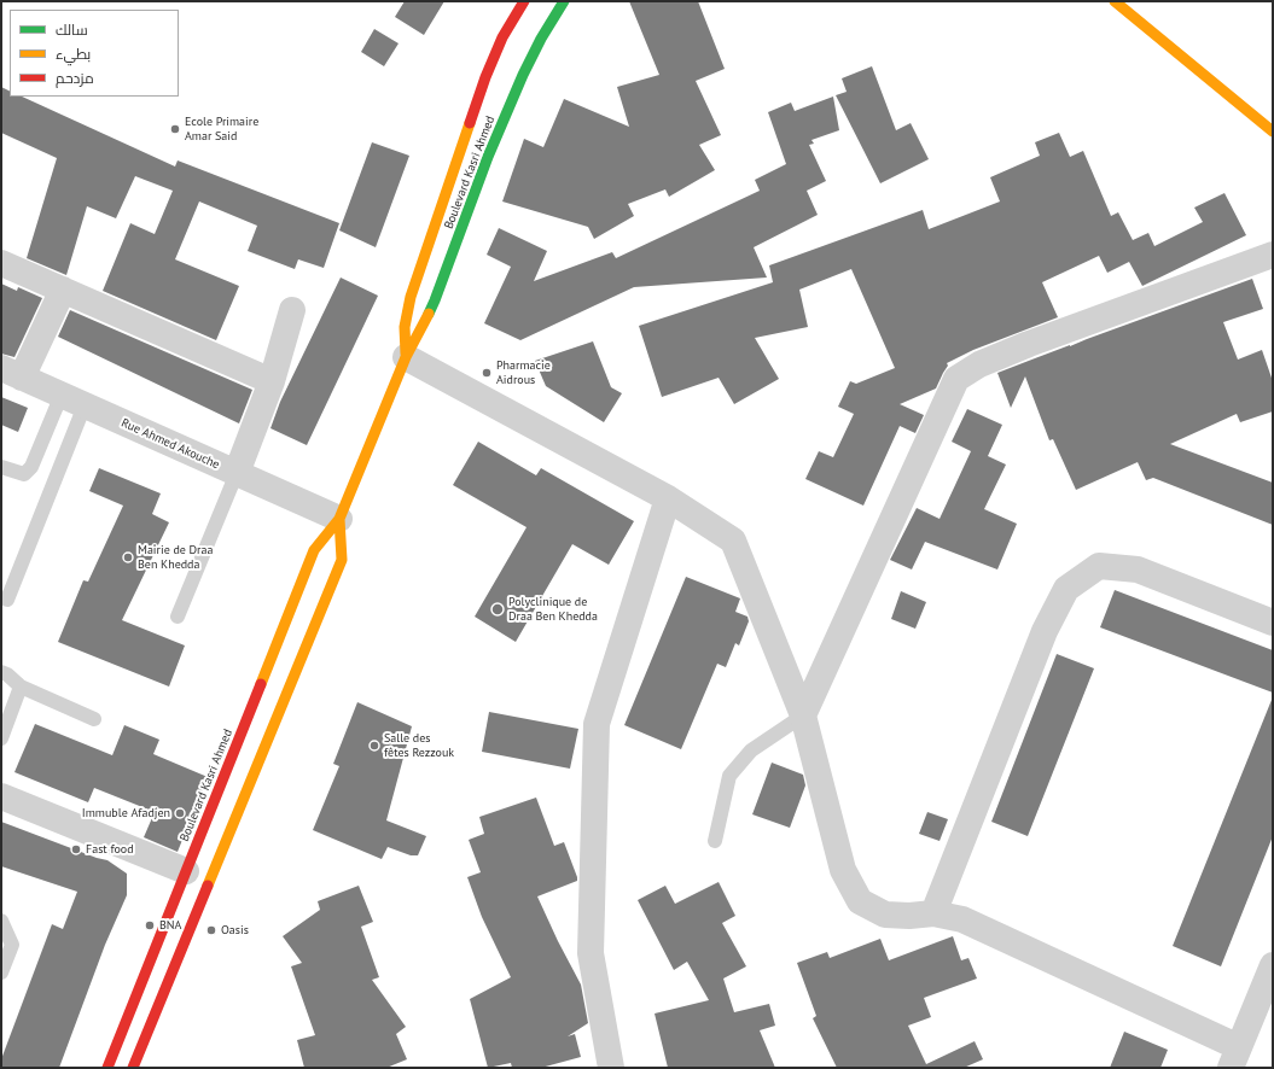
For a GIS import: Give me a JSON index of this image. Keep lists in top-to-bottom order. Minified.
{"streets":{"main road":["Boulevard Kasri Ahmed"],"street":["Rue Ahmed Akouche"]},"crossings":[["Boulevard Kasri Ahmed","Rue Ahmed Akouche"]],"places":["Ecole Primaire Amar Said","Pharmacie Aidrous","Mairie de Draa Ben Khedda","Polyclinique de Draa Ben Khedda","Salle des fêtes Rezzouk","Immuble Afadjen","Fast food","BNA","Oasis"],"legend":["سالك","بطيء","مزدحم"]}
